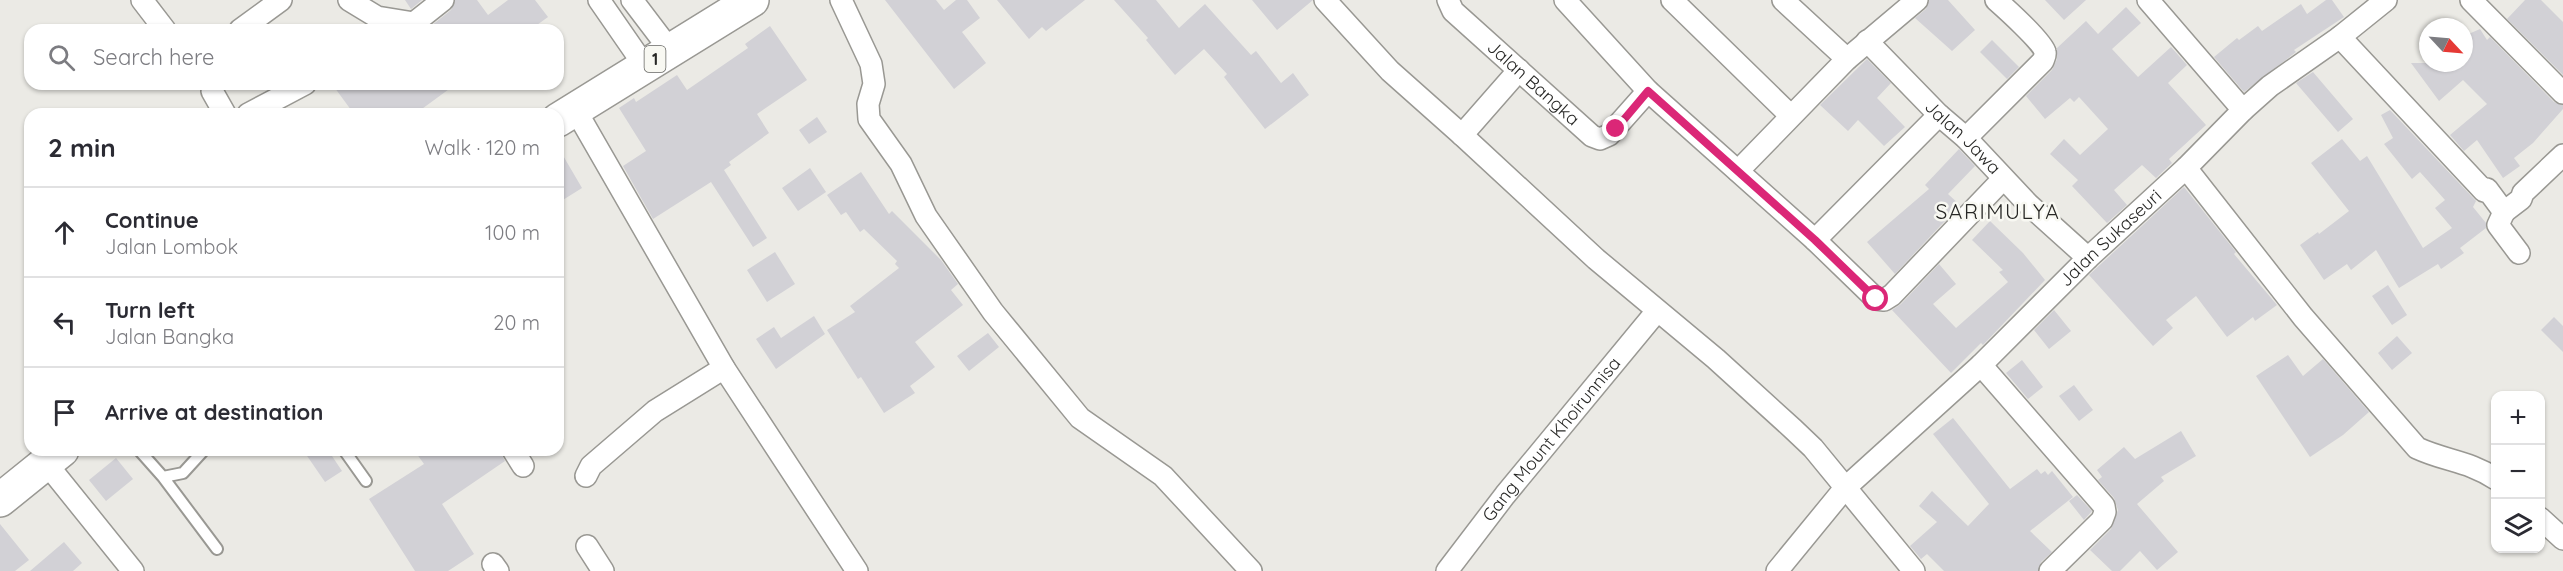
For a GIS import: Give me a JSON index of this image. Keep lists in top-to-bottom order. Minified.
{"streets":{"highway":["1"],"street":["Jalan Bangka","Jalan Jawa","Jalan Sukaseuri","Gang Mount Khoirunnisa"]},"crossings":[["Jalan Jawa","Jalan Sukaseuri"]],"districts":["SARIMULYA"],"north":"bottom right","page":{"search":"Search here","heading":["2 min","Walk · 120 m"],"list":[["Continue","Jalan Lombok","100 m"],["Turn left","Jalan Bangka","20 m"],"Arrive at destination"],"map_buttons":["+","−"]}}
